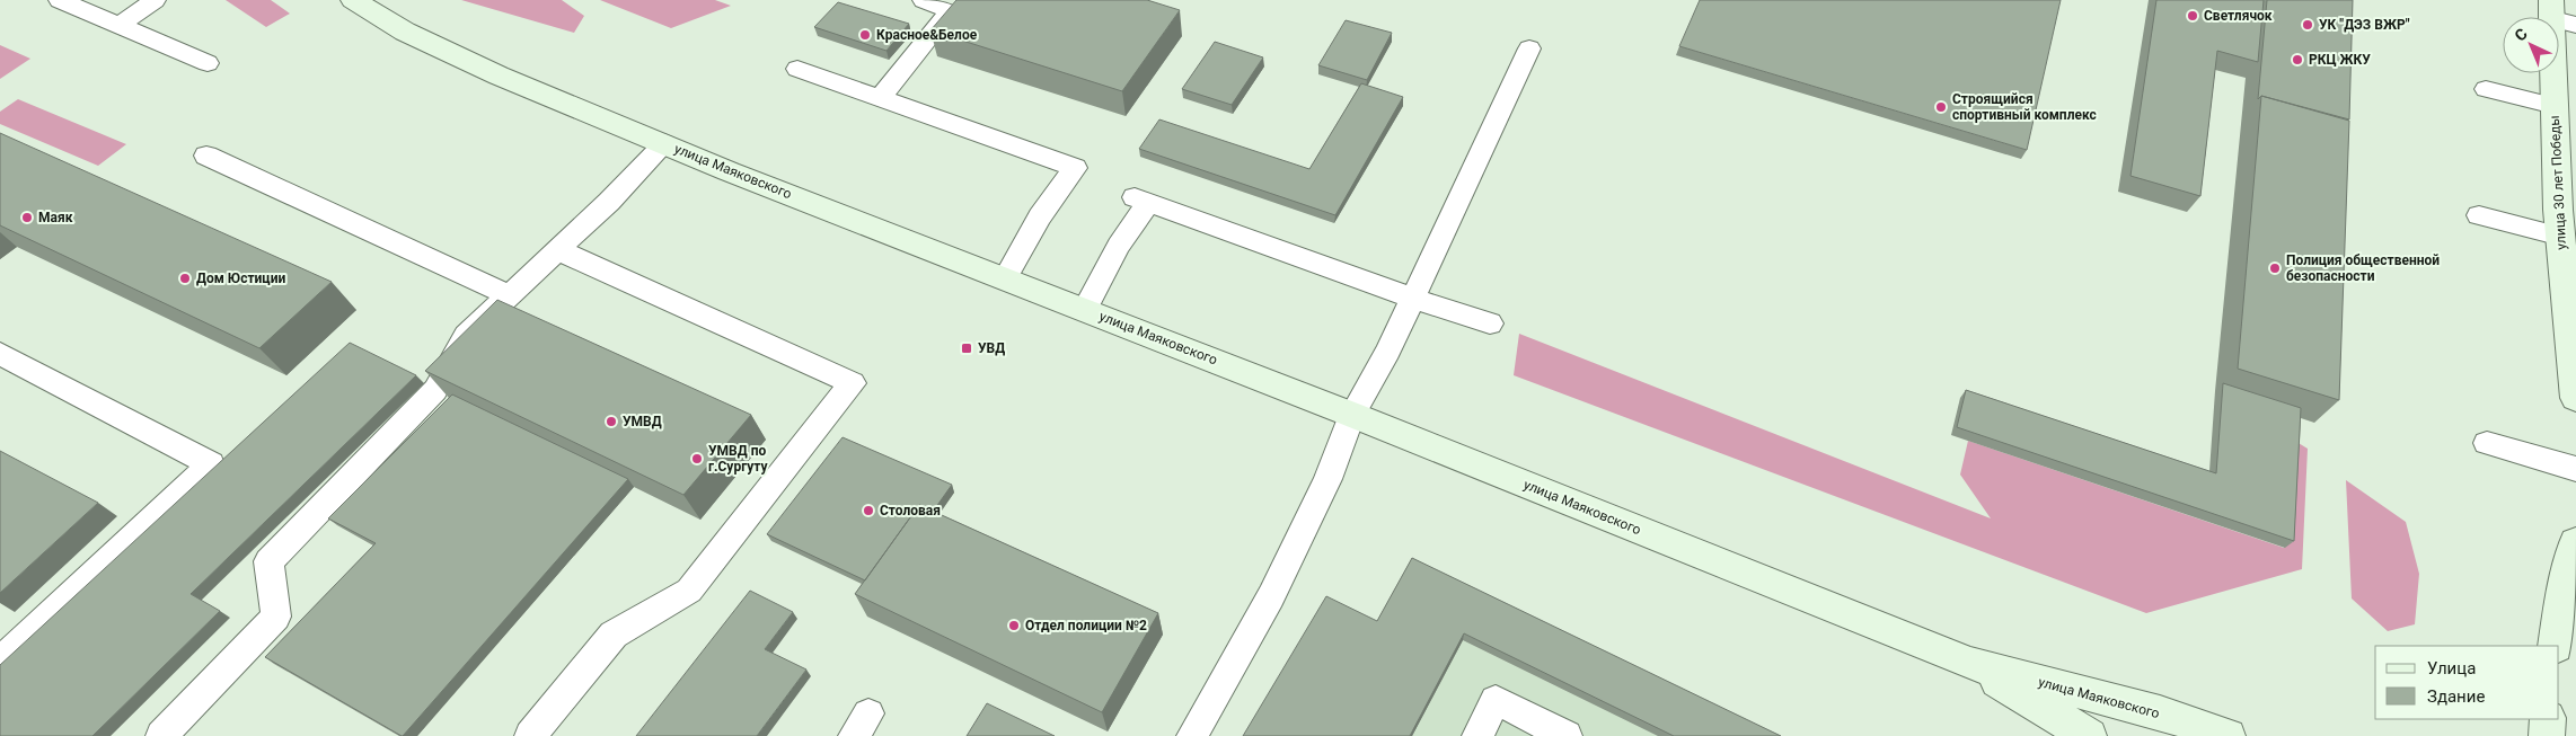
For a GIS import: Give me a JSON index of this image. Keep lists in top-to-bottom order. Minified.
{"streets":{"main road":["улица Маяковского","улица 30 лет Победы"]},"places":{"other":["Светлячок","УК \"ДЭЗ ВЖР\"","Красное&Белое","РКЦ ЖКУ","Строящийся спортивный комплекс","Маяк","Полиция общественной безопасности","Дом Юстиции","УМВД","УМВД по г.Сургуту","Столовая","Отдел полиции №2"],"transit":["УВД"]},"legend":["Улица","Здание"],"north":"top left"}
